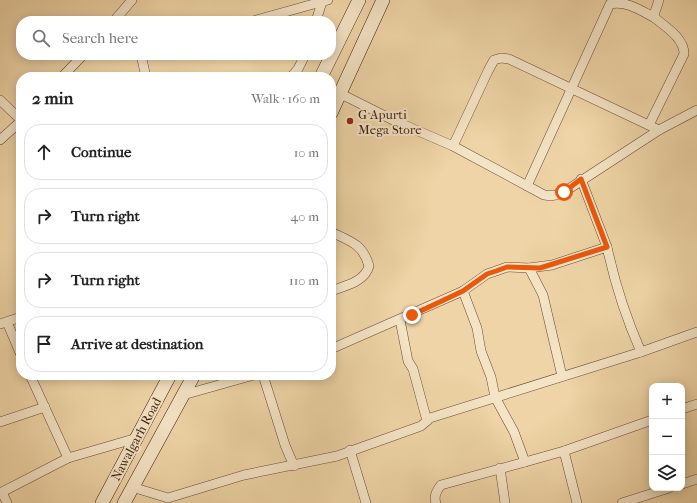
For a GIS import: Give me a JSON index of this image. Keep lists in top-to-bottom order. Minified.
{"streets":{"street":["Nawalgarh Road"]},"places":["G Apurti Mega Store"],"page":{"search":"Search here","heading":["2 min","Walk · 160 m"],"list":[["Continue","10 m"],["Turn right","40 m"],["Turn right","110 m"],"Arrive at destination"],"map_buttons":["+","−"]}}
